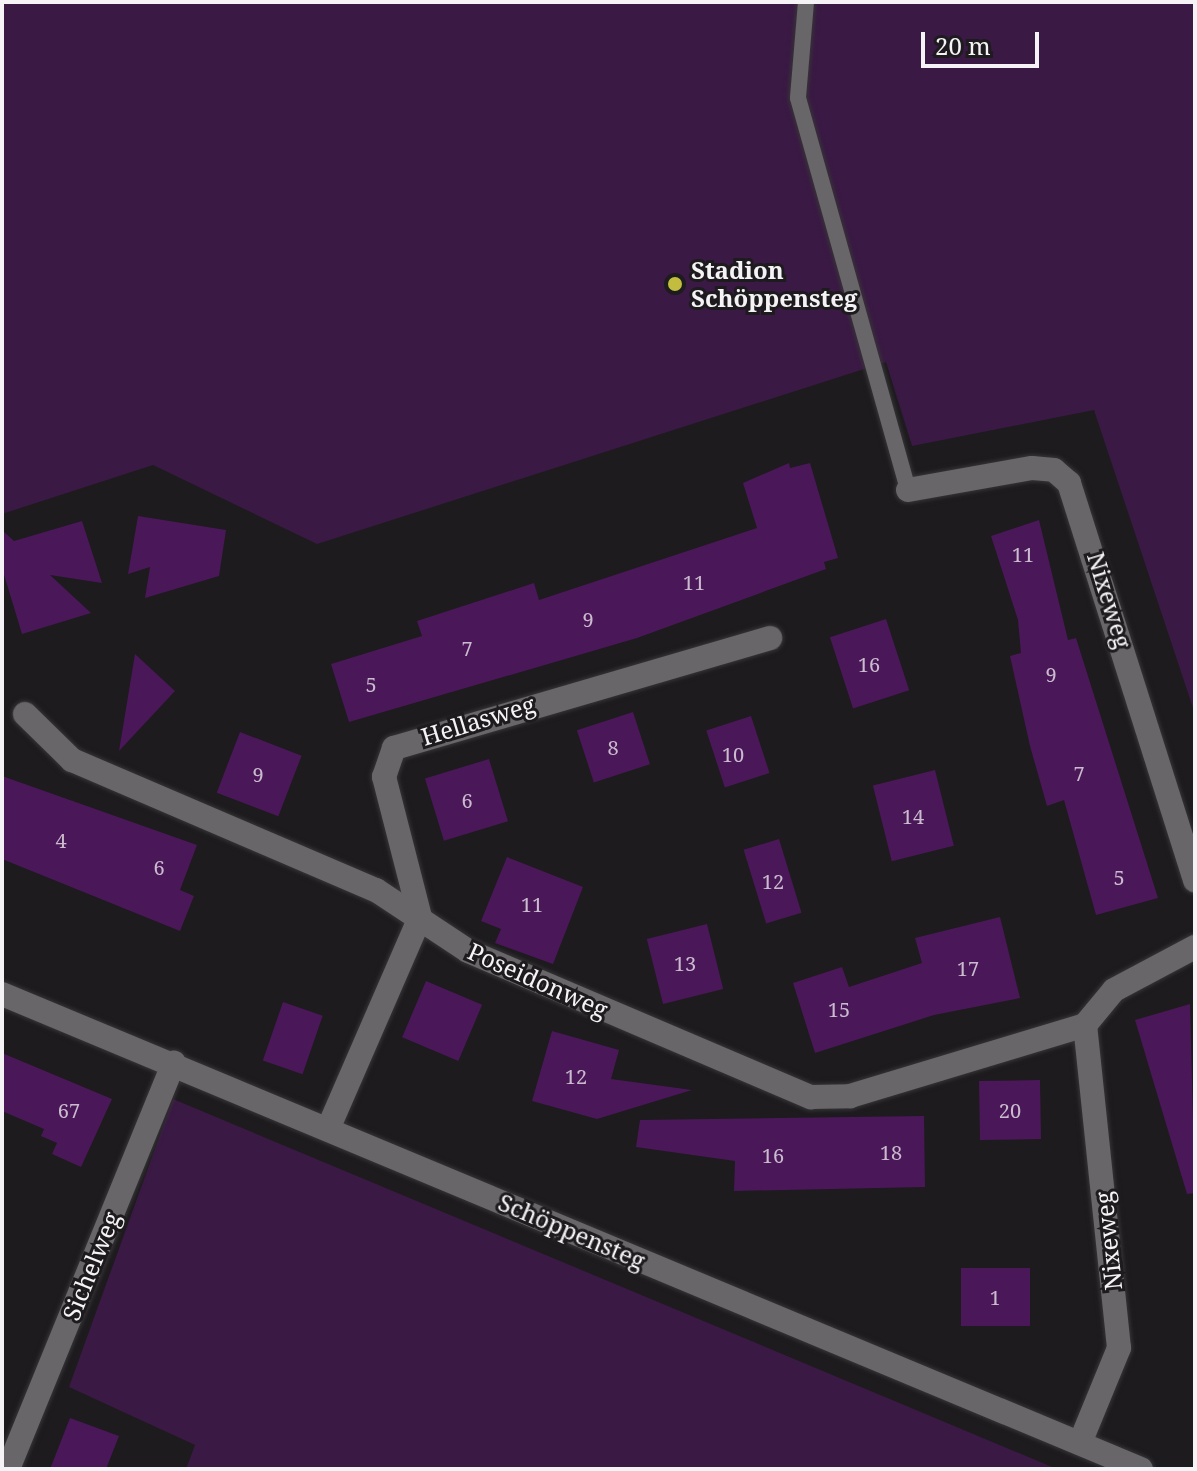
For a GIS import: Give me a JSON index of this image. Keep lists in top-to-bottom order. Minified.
{"streets":{"street":["Nixeweg","Hellasweg","Poseidonweg","Schöppensteg","Sichelweg"]},"crossings":[["Nixeweg","Poseidonweg"],["Nixeweg","Schöppensteg"],["Hellasweg","Poseidonweg"],["Schöppensteg","Sichelweg"]],"places":["Stadion Schöppensteg"],"house_numbers":["11","11","9","7","16","9","5","8","10","7","9","6","14","4","6","5","12","11","13","17","15","12","67","20","18","16","1"],"scale_bar":"20 m"}
